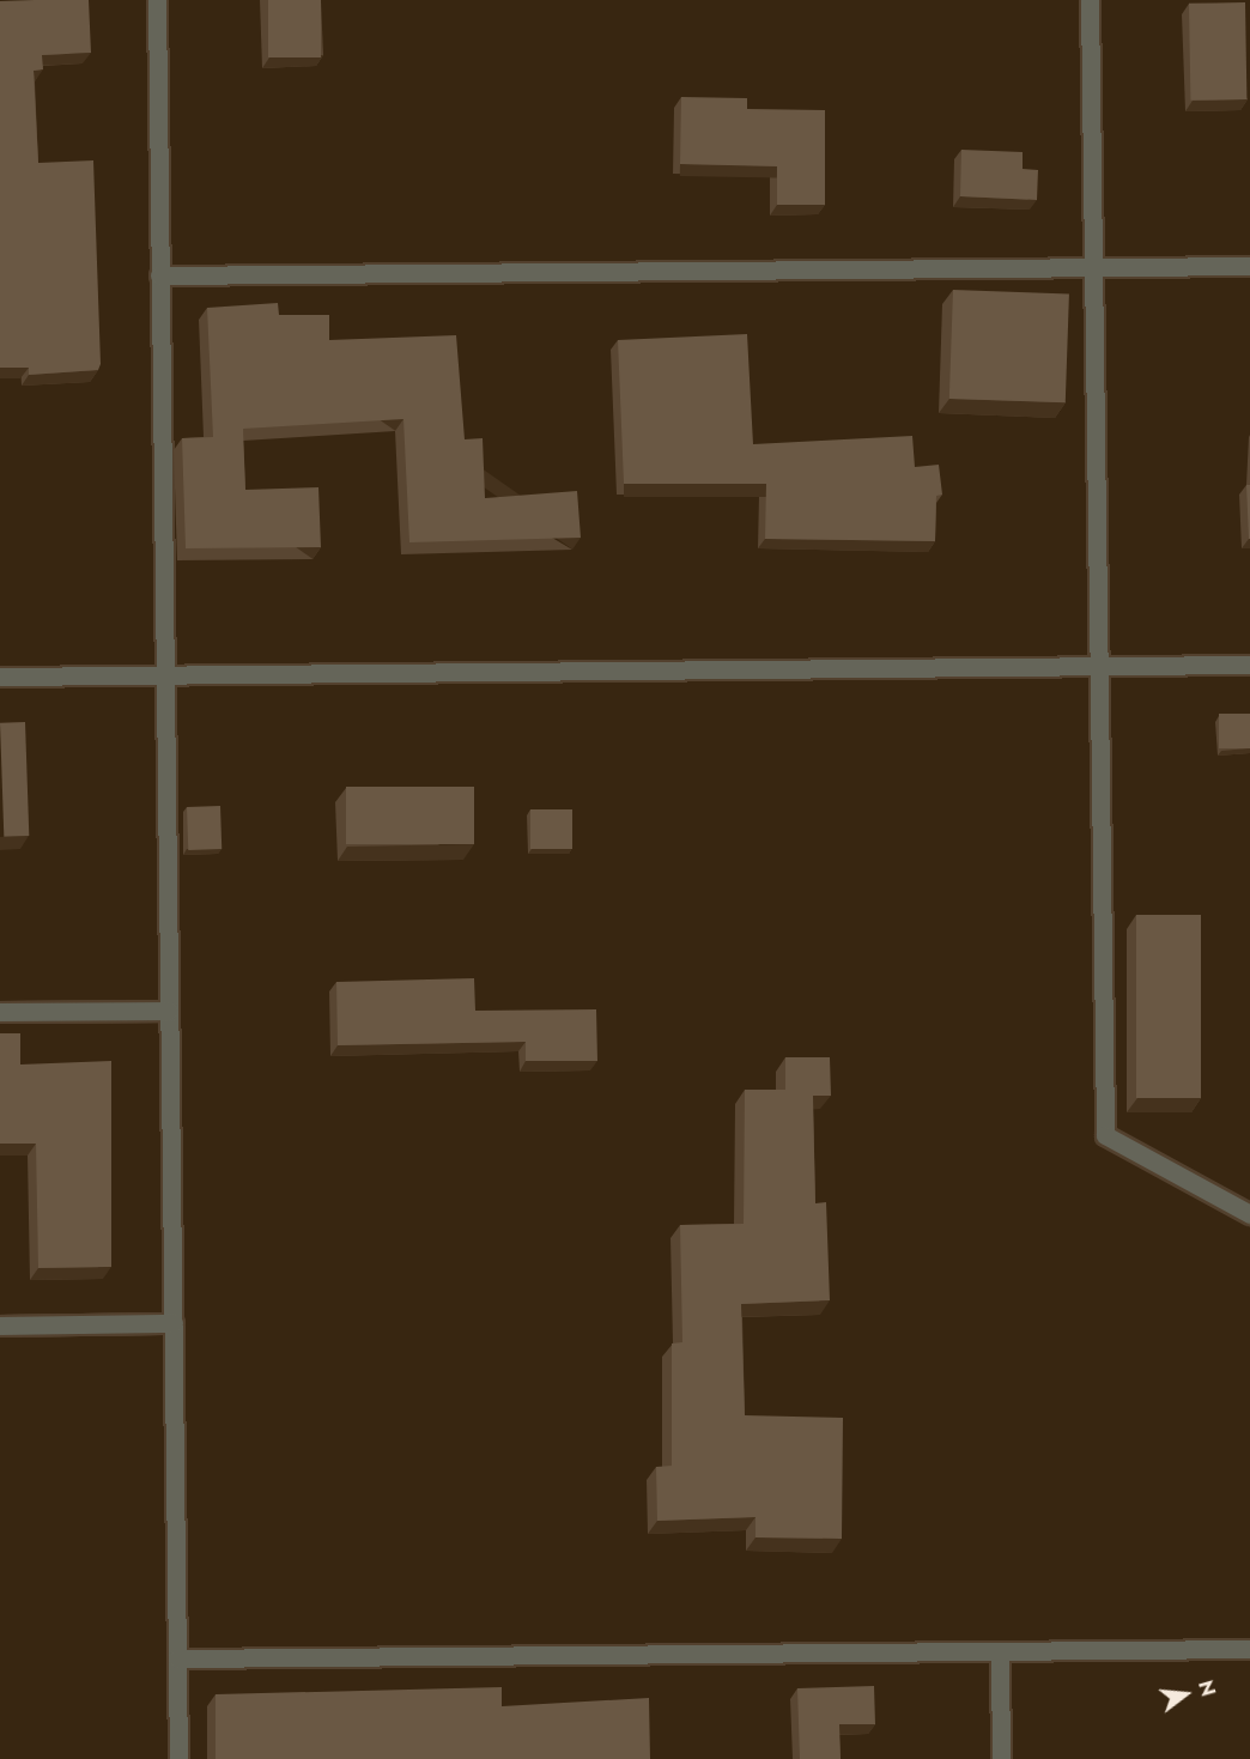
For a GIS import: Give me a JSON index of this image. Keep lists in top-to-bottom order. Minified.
{"north":"right"}
